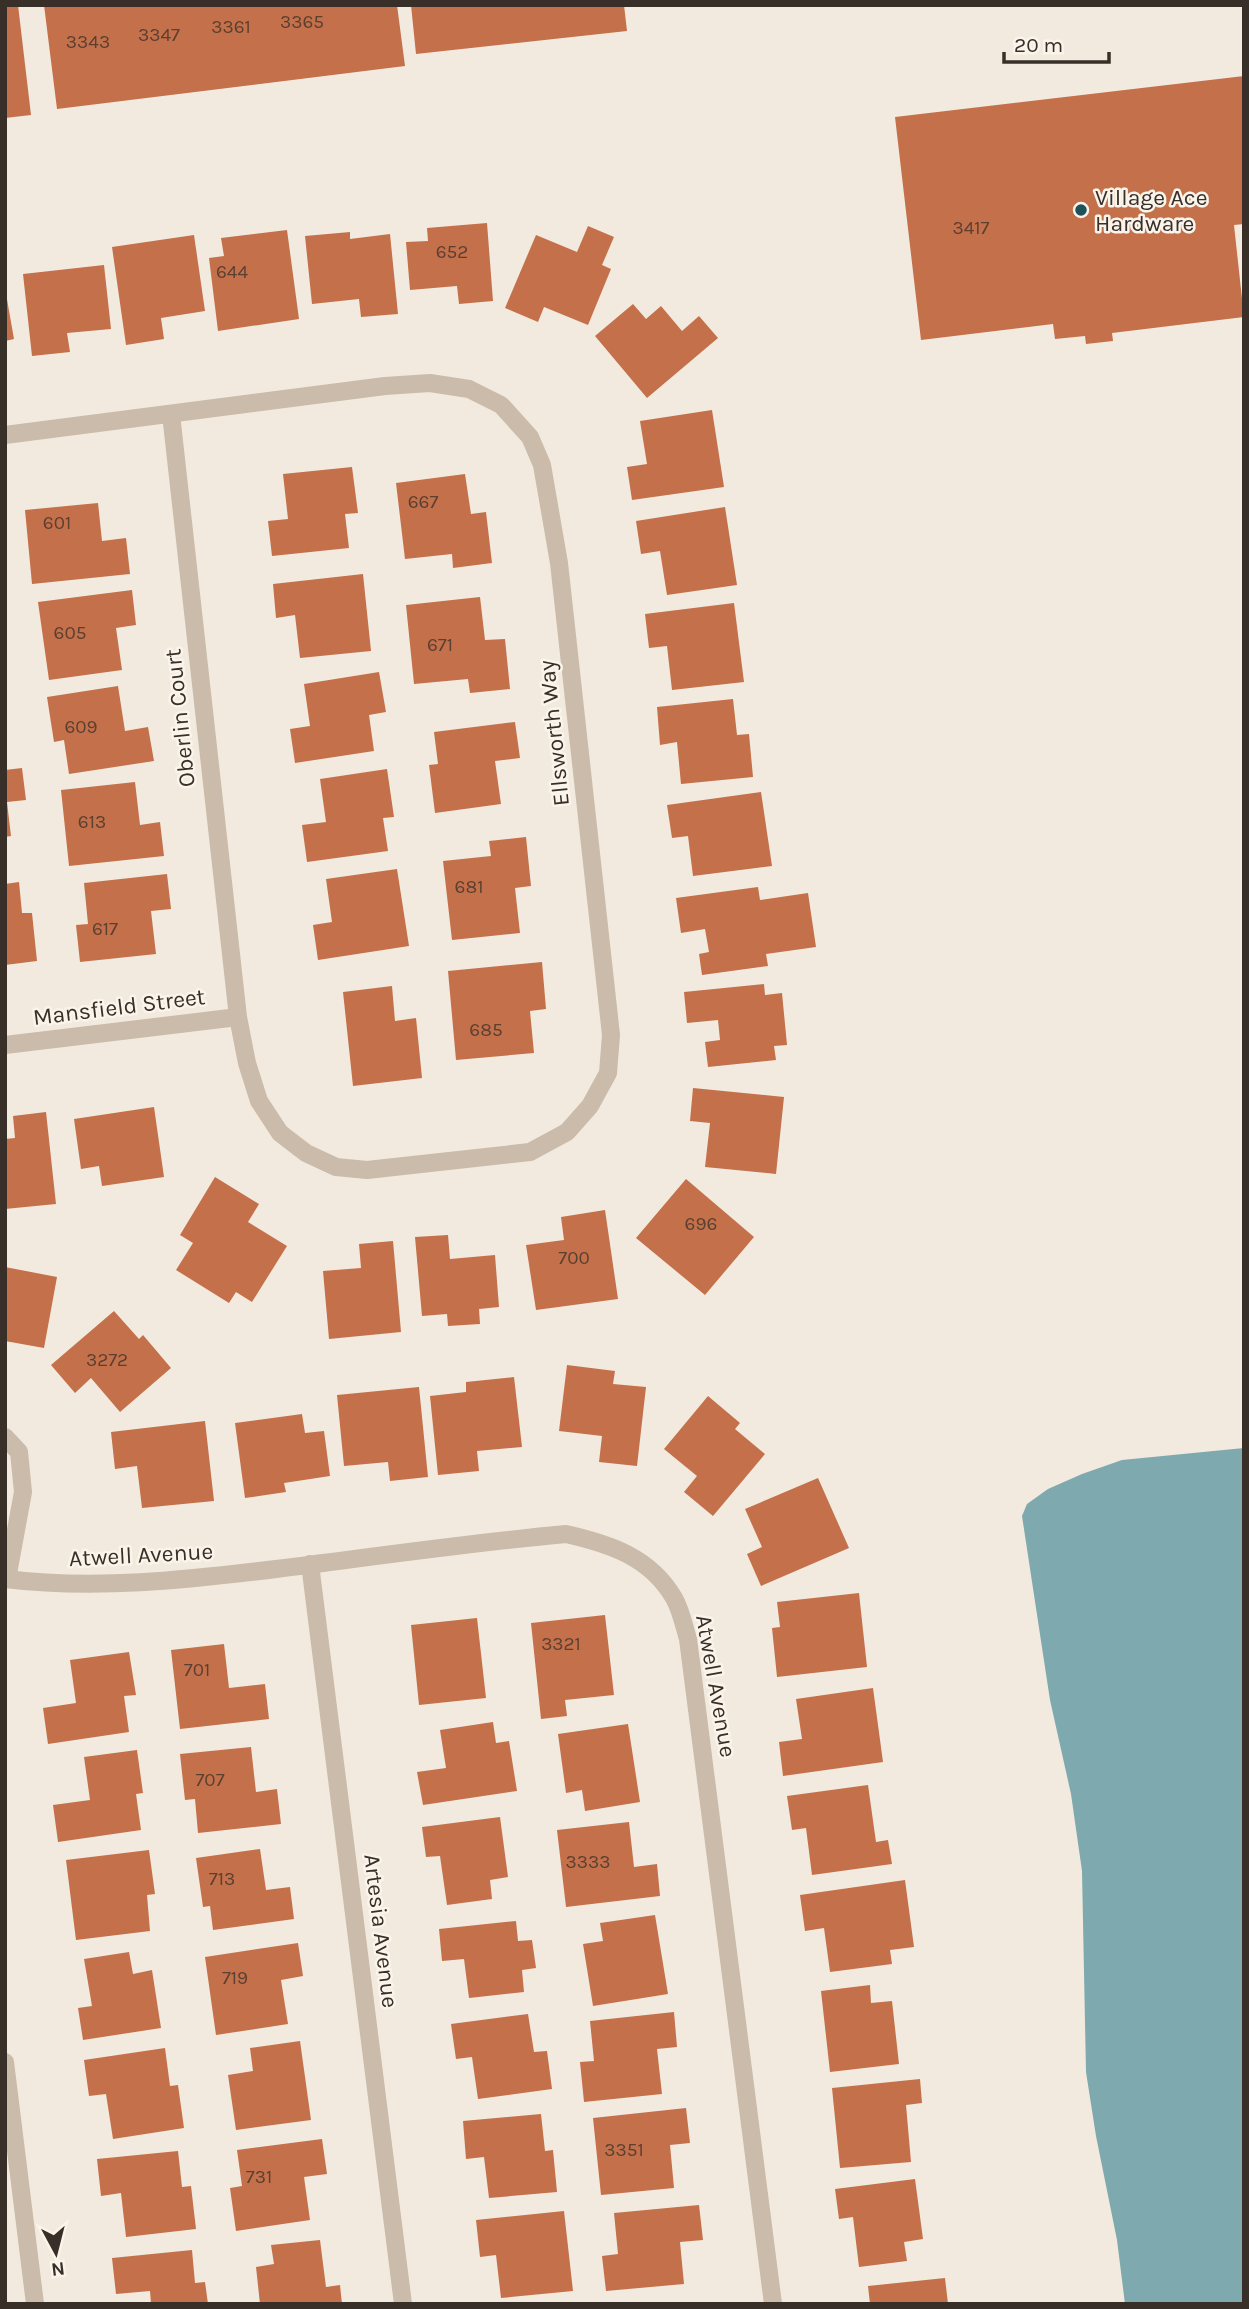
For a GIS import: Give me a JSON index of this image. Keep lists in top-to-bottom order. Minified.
{"streets":{"street":["Oberlin Court","Ellsworth Way","Mansfield Street","Atwell Avenue","Artesia Avenue"]},"crossings":[["Oberlin Court","Ellsworth Way"],["Oberlin Court","Mansfield Street"],["Ellsworth Way","Mansfield Street"],["Atwell Avenue","Artesia Avenue"]],"places":["Village Ace Hardware"],"house_numbers":["3365","3361","3347","3343","3417","652","644","667","601","605","671","609","613","681","617","685","696","700","3272","3321","701","707","3333","713","719","3351","731"],"scale_bar":"20 m","north":"bottom"}
